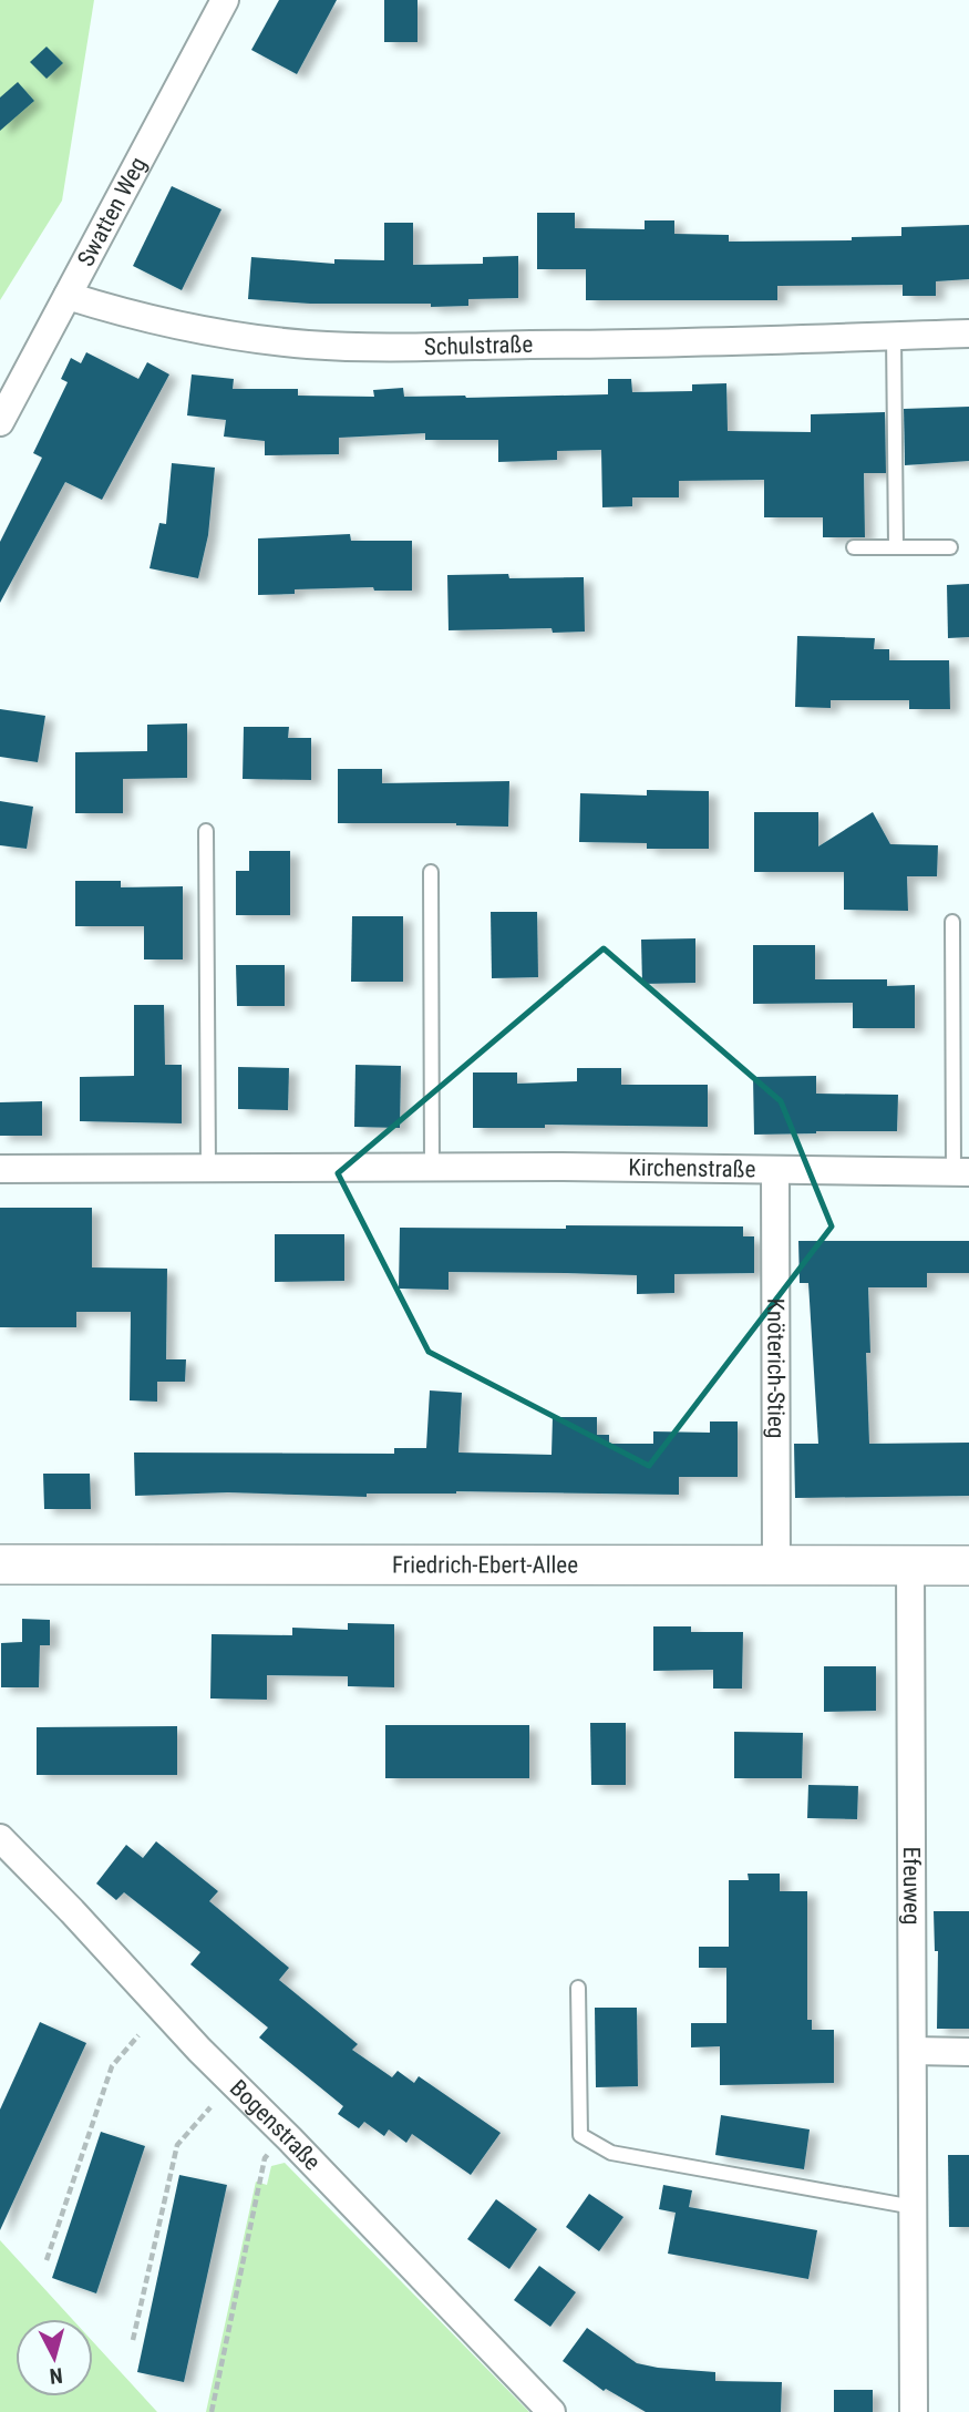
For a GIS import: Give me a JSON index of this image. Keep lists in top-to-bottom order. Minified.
{"streets":{"street":["Swatten Weg","Schulstraße","Kirchenstraße","Knöterich-Stieg","Friedrich-Ebert-Allee","Efeuweg","Bogenstraße"]},"crossings":[["Swatten Weg","Schulstraße"],["Kirchenstraße","Knöterich-Stieg"],["Knöterich-Stieg","Friedrich-Ebert-Allee"],["Friedrich-Ebert-Allee","Efeuweg"]],"north":"bottom"}
